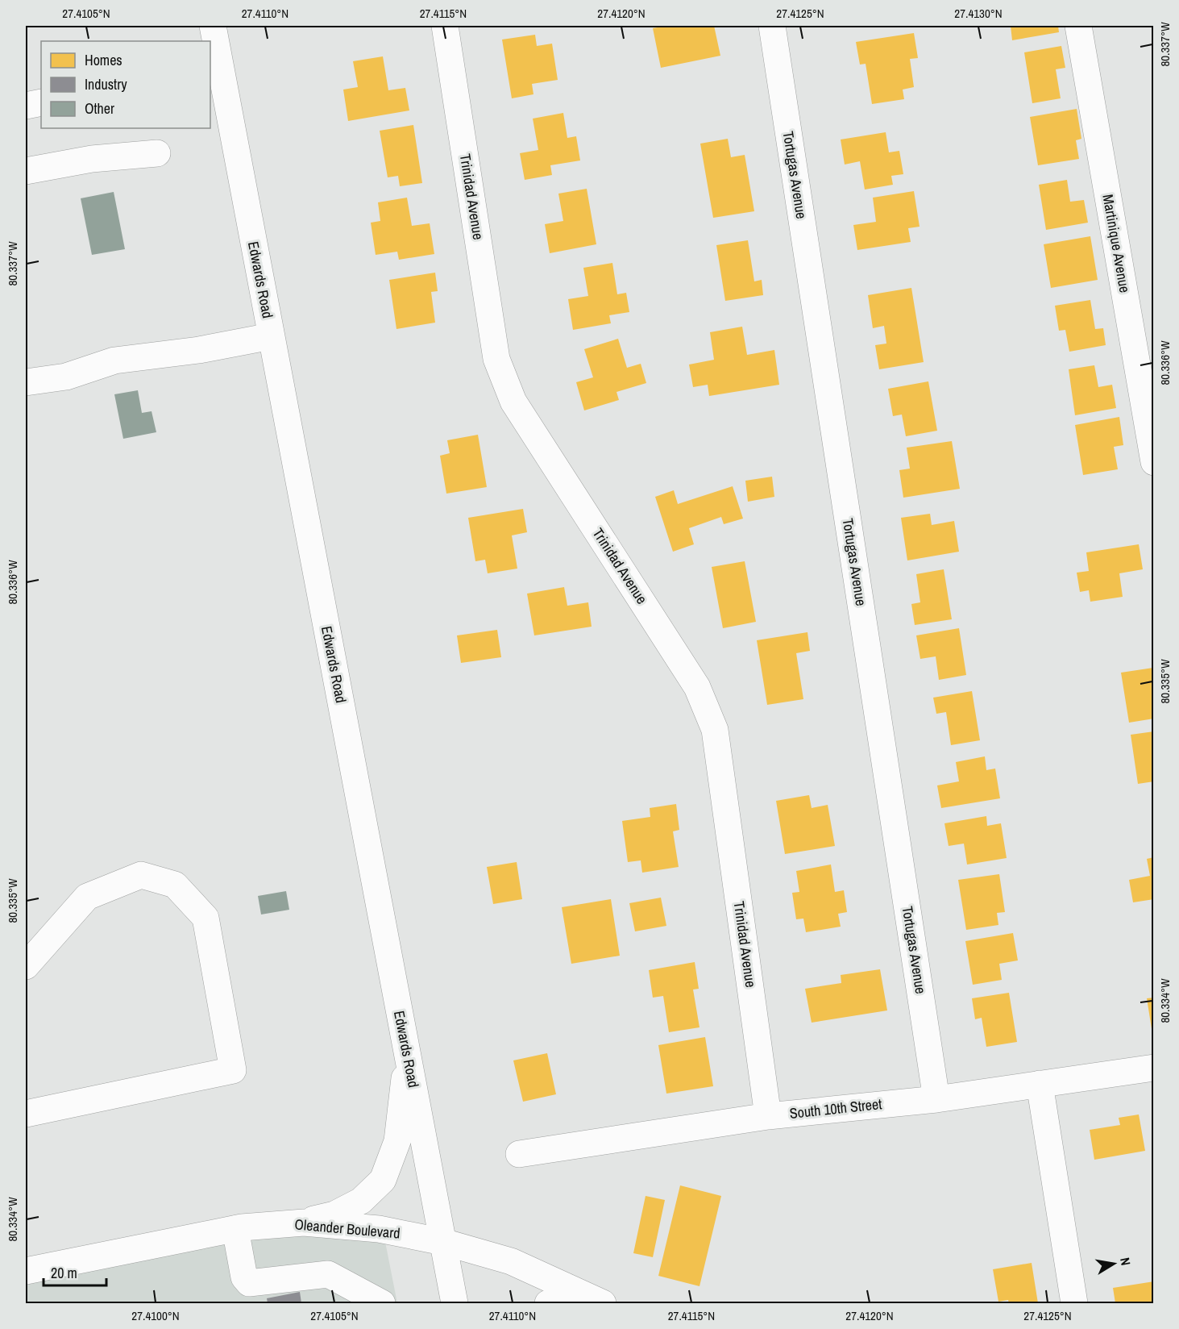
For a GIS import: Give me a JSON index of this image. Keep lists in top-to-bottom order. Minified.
{"streets":{"street":["Tortugas Avenue","Trinidad Avenue","Martinique Avenue","Edwards Road","South 10th Street","Oleander Boulevard"]},"crossings":[["Tortugas Avenue","South 10th Street"],["Trinidad Avenue","South 10th Street"],["Edwards Road","Oleander Boulevard"]],"legend":["Homes","Industry","Other"],"scale_bar":"20 m","north":"right","coordinates":["27.4105°N","27.4110°N","27.4115°N","27.4120°N","27.4125°N","27.4130°N","80.337°W","80.336°W","80.335°W","80.334°W","27.4100°N"]}
